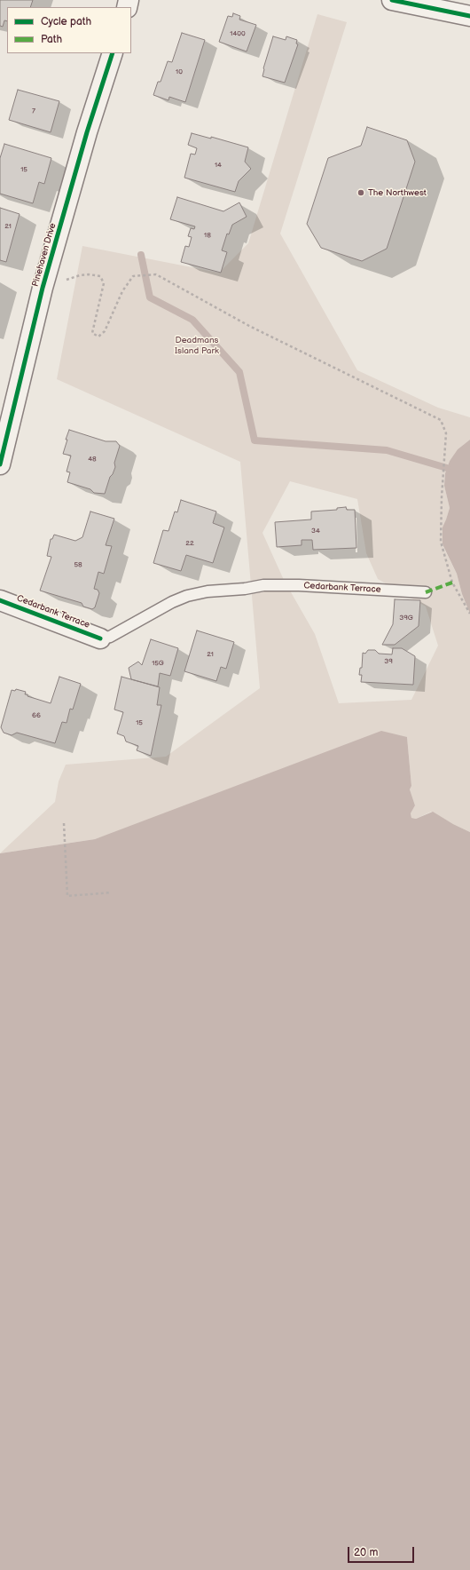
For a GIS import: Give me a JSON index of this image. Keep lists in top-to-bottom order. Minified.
{"streets":{"street":["Pinehaven Drive","Cedarbank Terrace"]},"parks":["Deadmans Island Park"],"places":["The Northwest"],"house_numbers":["1400","10","7","14","15","21","18","48","34","22","58","39G","21","39","15G","66","15"],"legend":["Cycle path","Path"],"scale_bar":"20 m"}
